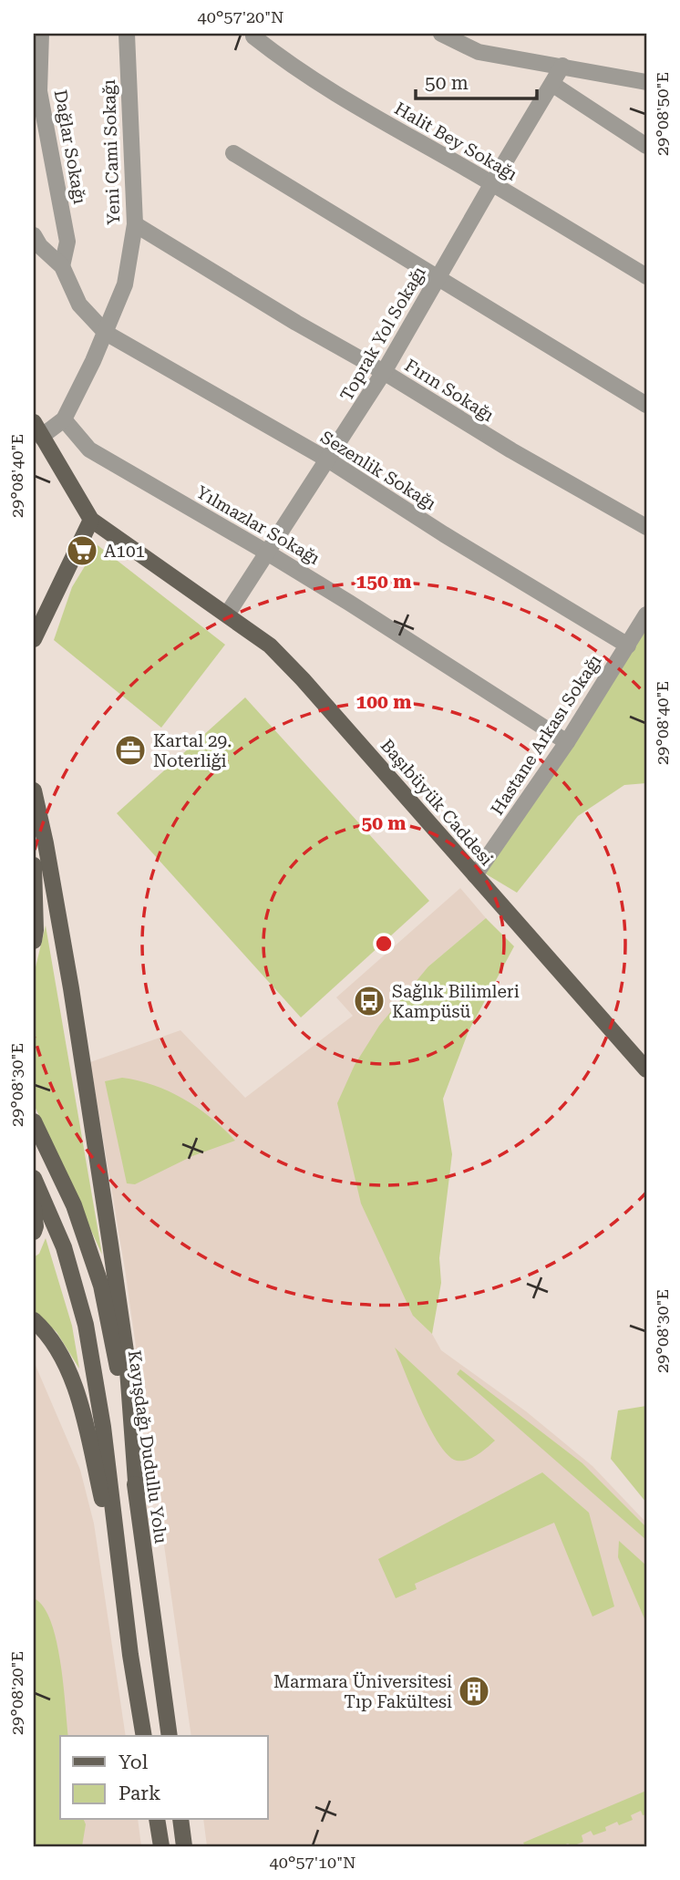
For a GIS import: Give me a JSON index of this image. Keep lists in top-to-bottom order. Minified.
{"streets":{"main road":["Başıbüyük Caddesi","Kayışdağı Dudullu Yolu"],"street":["Halit Bey Sokağı","Dağlar Sokağı","Yeni Cami Sokağı","Toprak Yol Sokağı","Fırın Sokağı","Sezenlik Sokağı","Yılmazlar Sokağı","Hastane Arkası Sokağı"]},"crossings":[["Halit Bey Sokağı","Toprak Yol Sokağı"],["Dağlar Sokağı","Sezenlik Sokağı"],["Yeni Cami Sokağı","Fırın Sokağı"],["Yeni Cami Sokağı","Sezenlik Sokağı"],["Yeni Cami Sokağı","Yılmazlar Sokağı"],["Yeni Cami Sokağı","Başıbüyük Caddesi"],["Toprak Yol Sokağı","Fırın Sokağı"],["Toprak Yol Sokağı","Sezenlik Sokağı"],["Toprak Yol Sokağı","Yılmazlar Sokağı"],["Toprak Yol Sokağı","Başıbüyük Caddesi"],["Sezenlik Sokağı","Hastane Arkası Sokağı"],["Yılmazlar Sokağı","Hastane Arkası Sokağı"],["Hastane Arkası Sokağı","Başıbüyük Caddesi"]],"places":{"supermarket":["A101"],"office":["Kartal 29. Noterliği"],"bus stop":["Sağlık Bilimleri Kampüsü"],"building":["Marmara Üniversitesi Tıp Fakültesi"]},"legend":["Yol","Park"],"scale_bar":"50 m","coordinates":["40°57'20\"N","29°08'50\"E","29°08'40\"E","29°08'30\"E","29°08'20\"E","40°57'10\"N"],"rings":["150 m","100 m","50 m"]}
